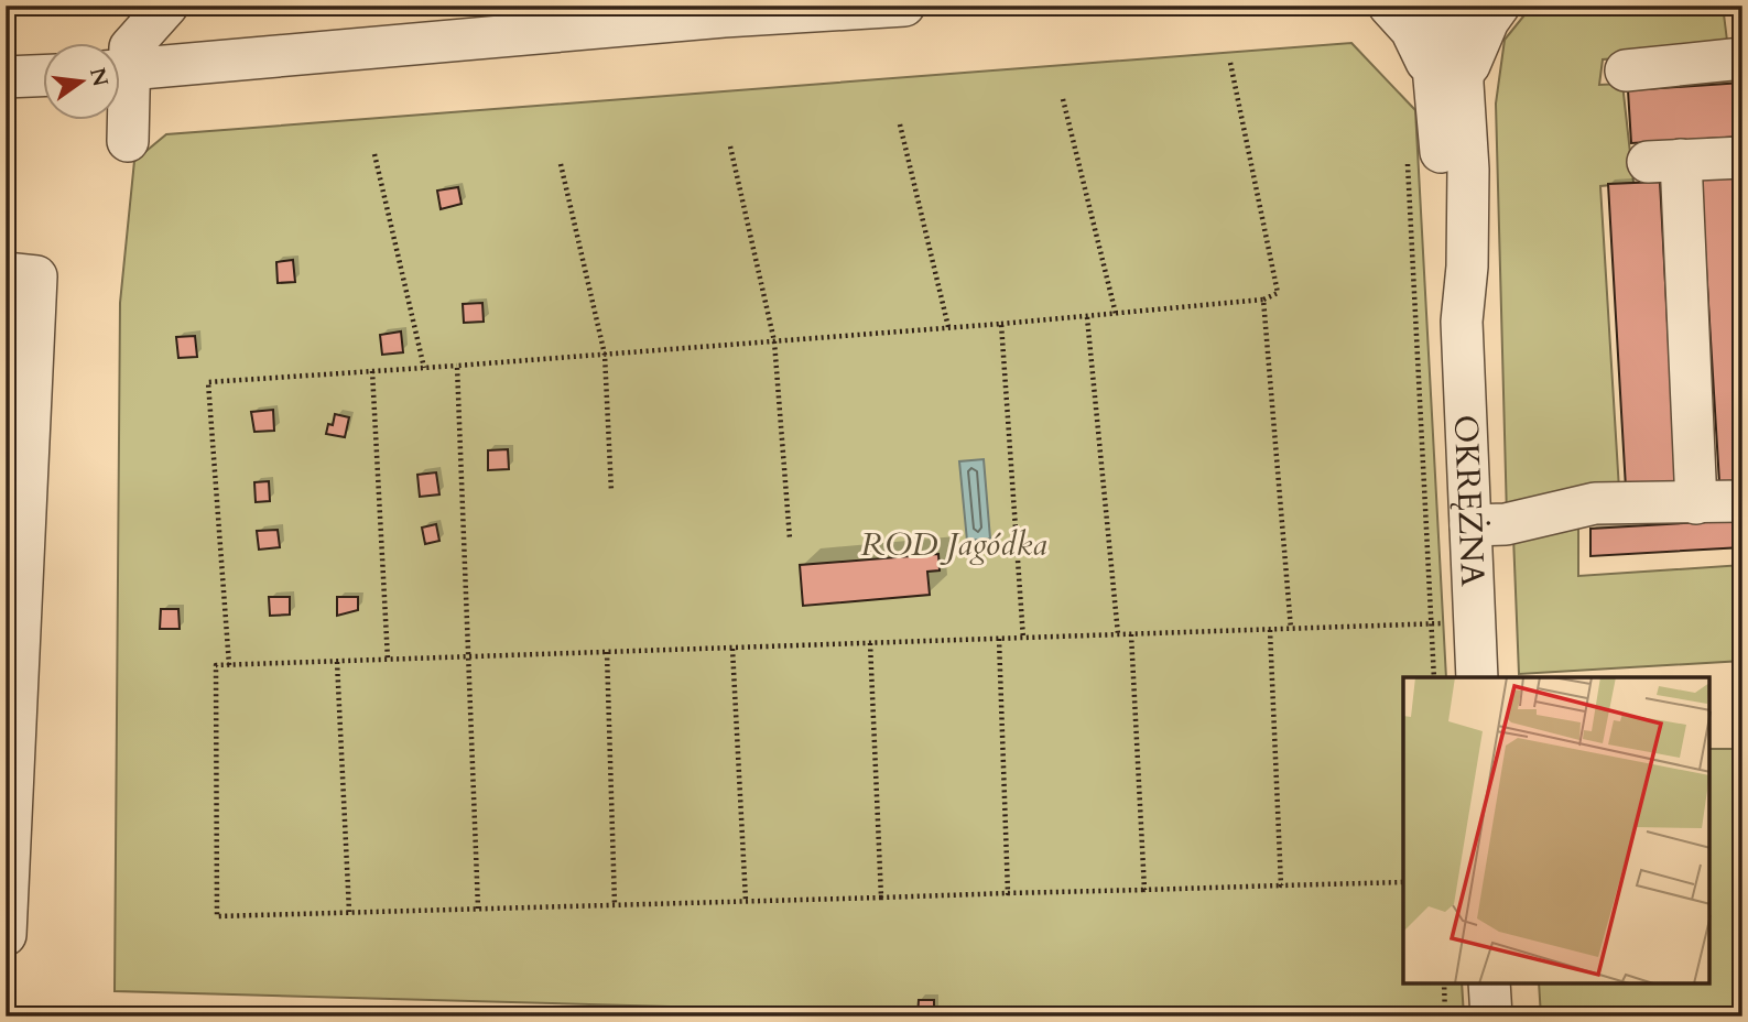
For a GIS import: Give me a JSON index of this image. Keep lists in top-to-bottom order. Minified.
{"streets":{"street":["OKRĘŻNA"]},"parks":["ROD Jagódka"],"north":"right"}
